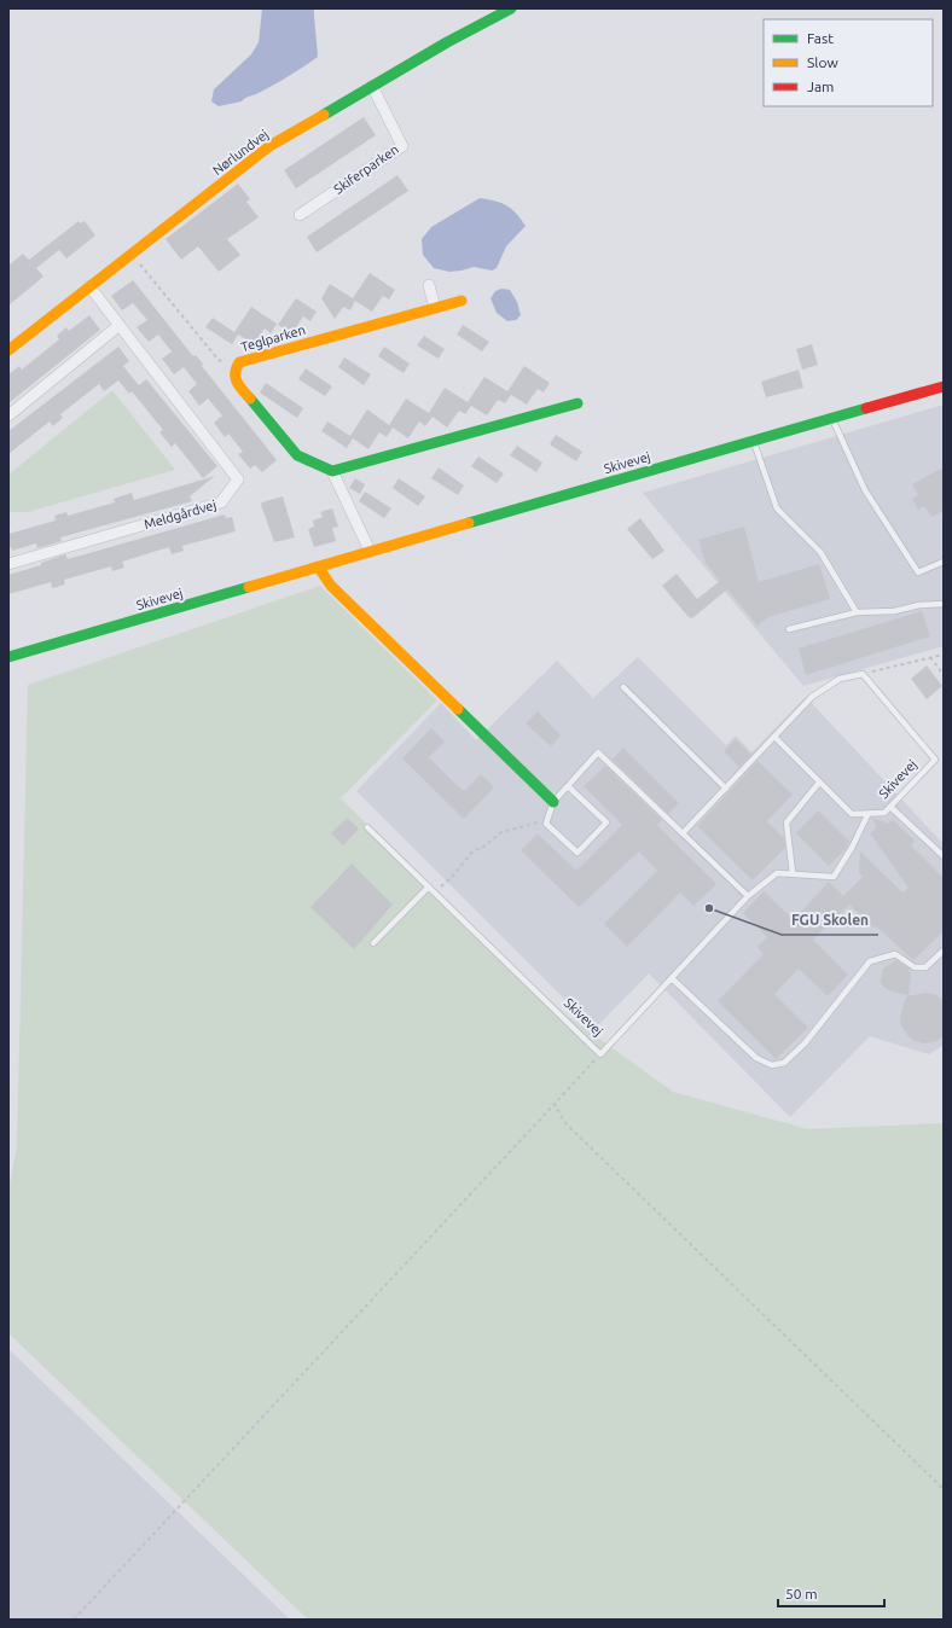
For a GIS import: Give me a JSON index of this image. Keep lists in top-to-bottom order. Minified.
{"streets":{"street":["Nørlundvej","Skiferparken","Teglparken","Skivevej","Meldgårdvej"]},"crossings":[["Nørlundvej","Skiferparken"],["Nørlundvej","Meldgårdvej"]],"places":["FGU Skolen"],"legend":["Fast","Slow","Jam"],"scale_bar":"50 m"}
